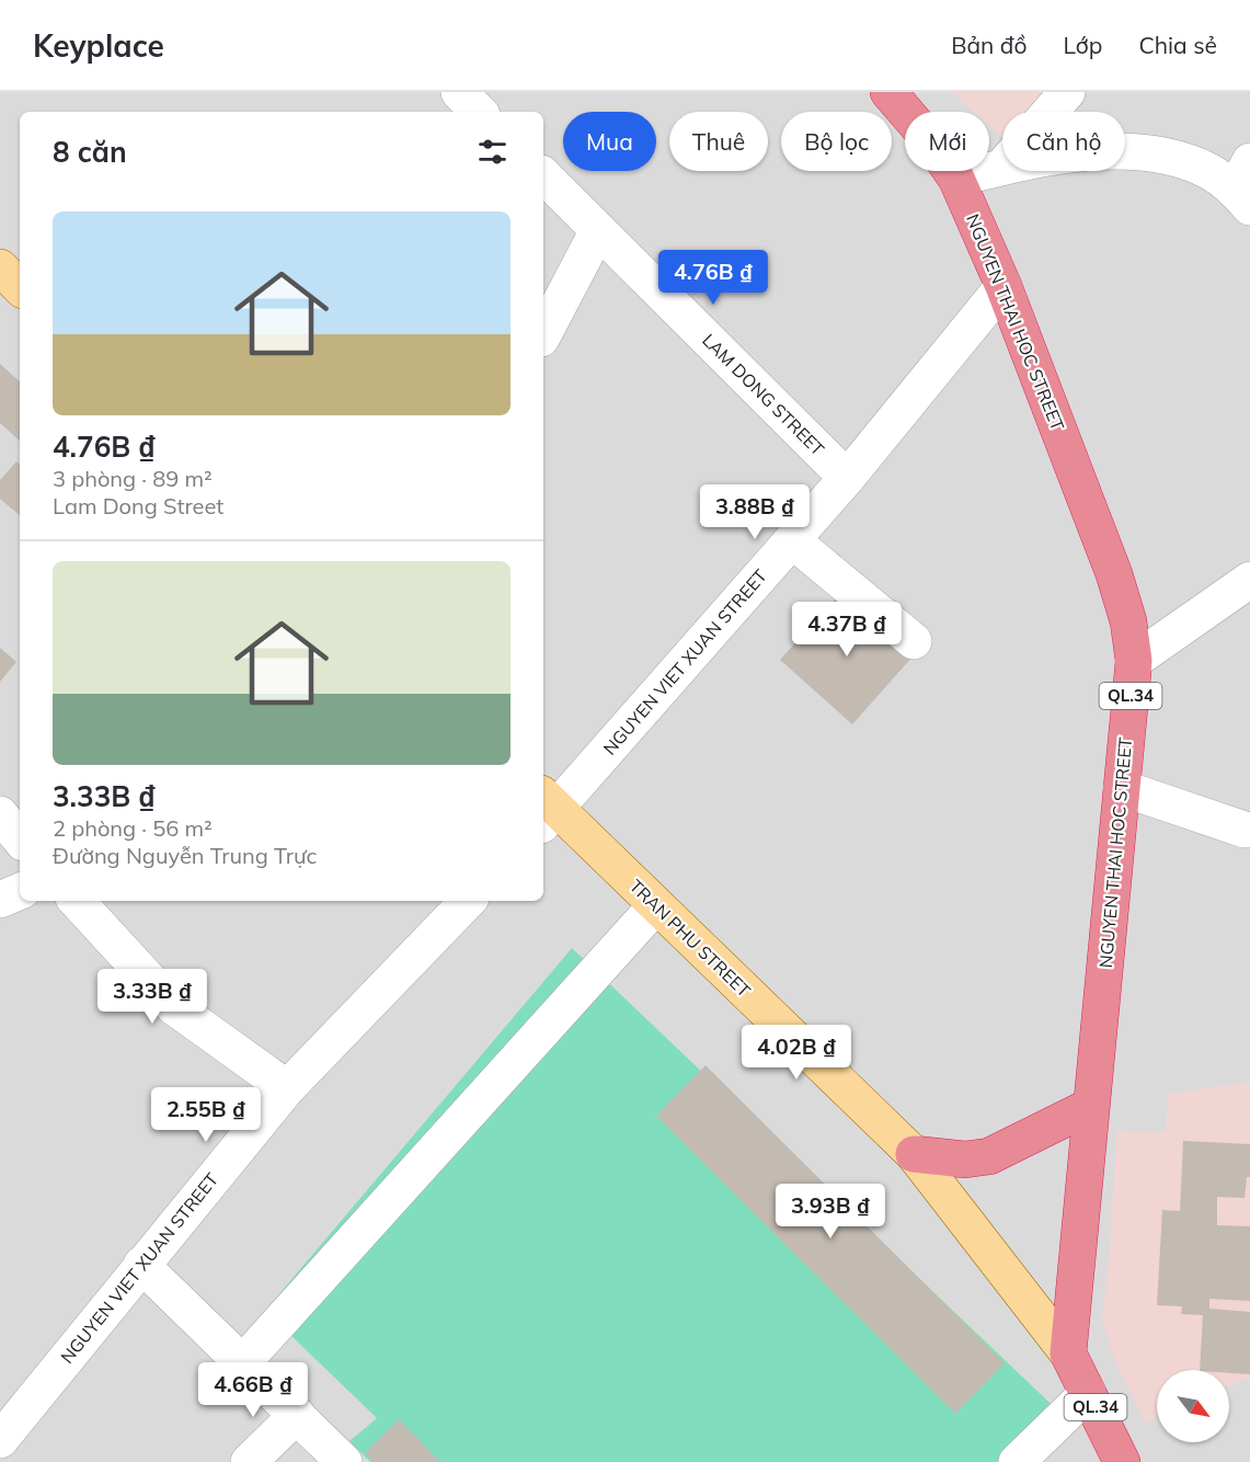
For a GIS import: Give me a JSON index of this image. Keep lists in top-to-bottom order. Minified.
{"streets":{"highway":["NGUYEN THAI HOC STREET","QL.34"],"main road":["TRAN PHU STREET"],"street":["LAM DONG STREET","NGUYEN VIET XUAN STREET"]},"crossings":[["NGUYEN THAI HOC STREET","NGUYEN VIET XUAN STREET"],["NGUYEN THAI HOC STREET","QL.34"],["NGUYEN THAI HOC STREET","TRAN PHU STREET"],["LAM DONG STREET","NGUYEN VIET XUAN STREET"],["NGUYEN VIET XUAN STREET","TRAN PHU STREET"],["QL.34","TRAN PHU STREET"]],"north":"bottom right","page":{"header":"Keyplace","nav":["Bản đồ","Lớp","Chia sẻ"],"chip":["Mua","Thuê","Bộ lọc","Mới","Căn hộ"],"heading":"8 căn","list":[{"name":"4.76B ₫","note":"3 phòng · 89 m² · Lam Dong Street"},{"name":"3.33B ₫","note":"2 phòng · 56 m² · Đường Nguyễn Trung Trực"}],"price":["4.76B ₫","3.88B ₫","4.37B ₫","3.33B ₫","4.02B ₫","2.55B ₫","3.93B ₫","4.66B ₫"]}}
